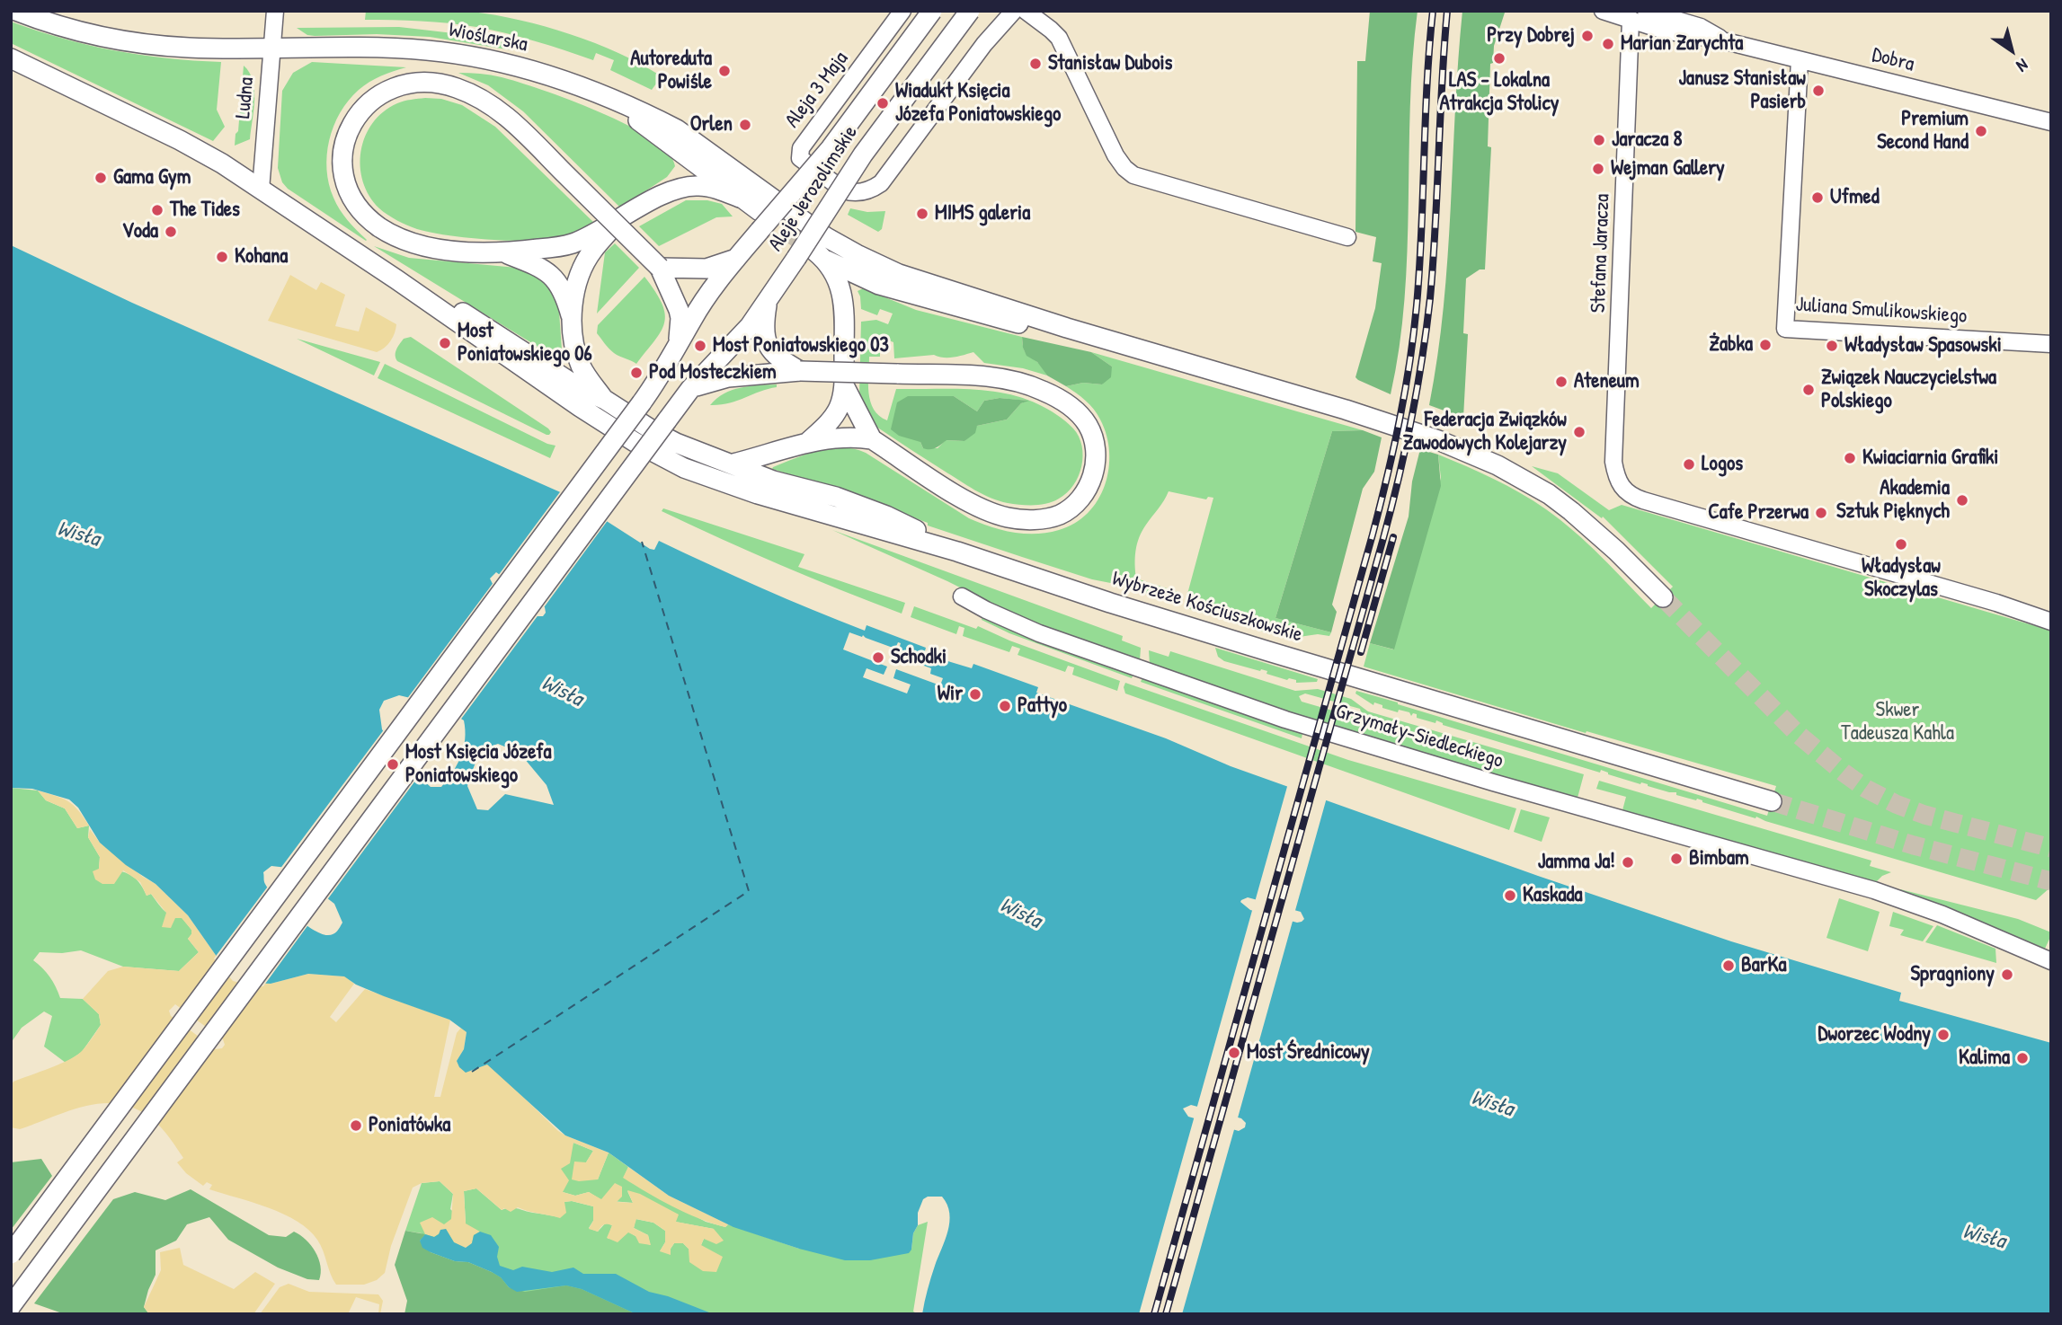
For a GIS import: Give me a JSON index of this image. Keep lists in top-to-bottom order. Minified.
{"streets":{"main road":["Wioślarska","Aleje Jerozolimskie","Wybrzeże Kościuszkowskie"],"street":["Dobra","Aleja 3 Maja","Ludna","Stefana Jaracza","Juliana Smulikowskiego","Grzymały-Siedleckiego"]},"crossings":[["Wioślarska","Ludna"],["Dobra","Stefana Jaracza"],["Dobra","Juliana Smulikowskiego"]],"water":["Wisła"],"parks":["Skwer Tadeusza Kahla"],"places":["Przy Dobrej","Marian Zarychta","LAS - Lokalna Atrakcja Stolicy","Stanisław Dubois","Autoreduta Powiśle","Janusz Stanisław Pasierb","Wiadukt Księcia Józefa Poniatowskiego","Orlen","Premium Second Hand","Jaracza 8","Wejman Gallery","Gama Gym","Ufmed","The Tides","MIMS galeria","Voda","Kohana","Most Poniatowskiego 06","Żabka","Most Poniatowskiego 03","Władysław Spasowski","Pod Mosteczkiem","Ateneum","Związek Nauczycielstwa Polskiego","Federacja Związków Zawodowych Kolejarzy","Kwiaciarnia Grafiki","Logos","Akademia Sztuk Pięknych","Cafe Przerwa","Władysław Skoczylas","Schodki","Wir","Pattyo","Most Księcia Józefa Poniatowskiego","Bimbam","Jamma Ja!","Kaskada","BarKa","Spragniony","Dworzec Wodny","Most Średnicowy","Kalima","Poniatówka"],"north":"bottom right"}
